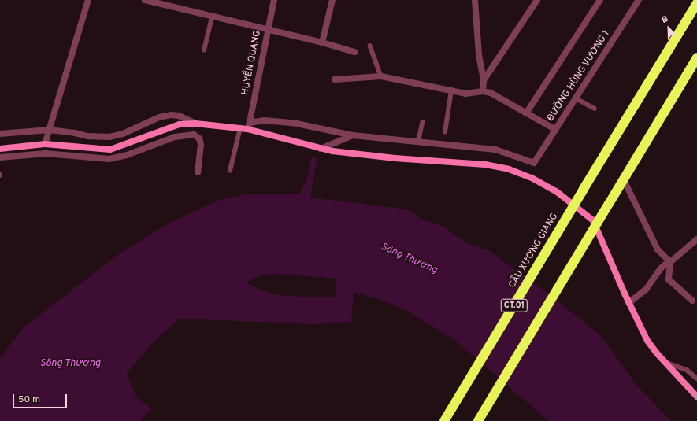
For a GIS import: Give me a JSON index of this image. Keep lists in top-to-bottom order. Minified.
{"streets":{"highway":["CẦU XƯƠNG GIANG","CT.01"],"street":["HUYỀN QUANG","ĐƯỜNG HÙNG VƯƠNG 1"]},"water":["Sông Thương"],"scale_bar":"50 m","north":"top left"}
